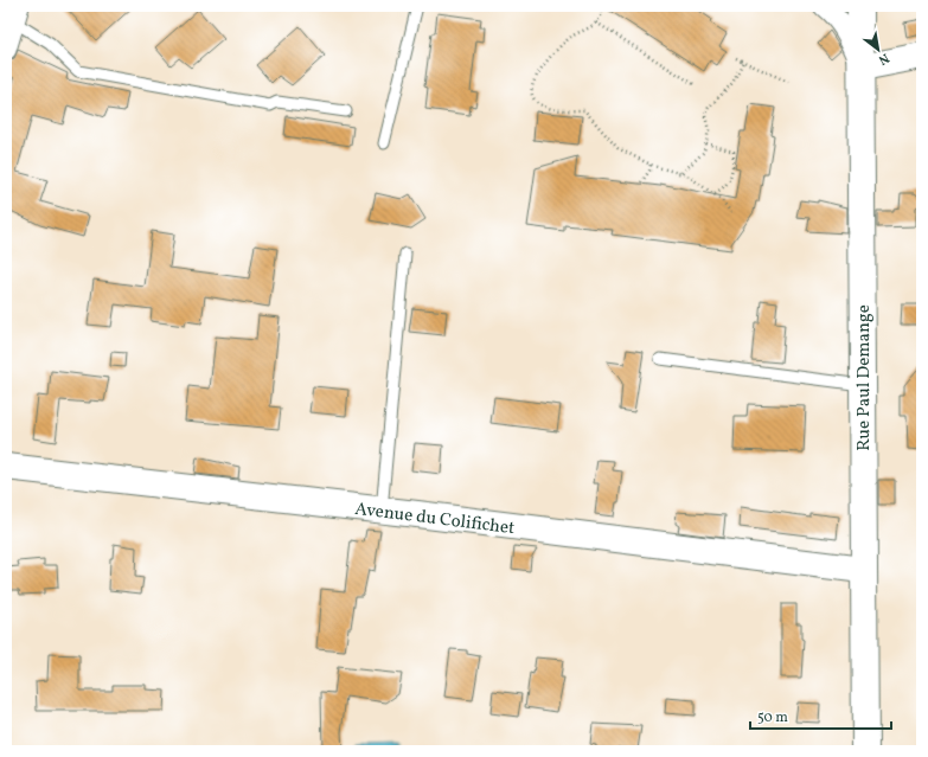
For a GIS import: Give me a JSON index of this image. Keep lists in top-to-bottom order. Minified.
{"streets":{"main road":["Rue Paul Demange","Avenue du Colifichet"]},"crossings":[["Rue Paul Demange","Avenue du Colifichet"]],"scale_bar":"50 m","north":"bottom right"}
